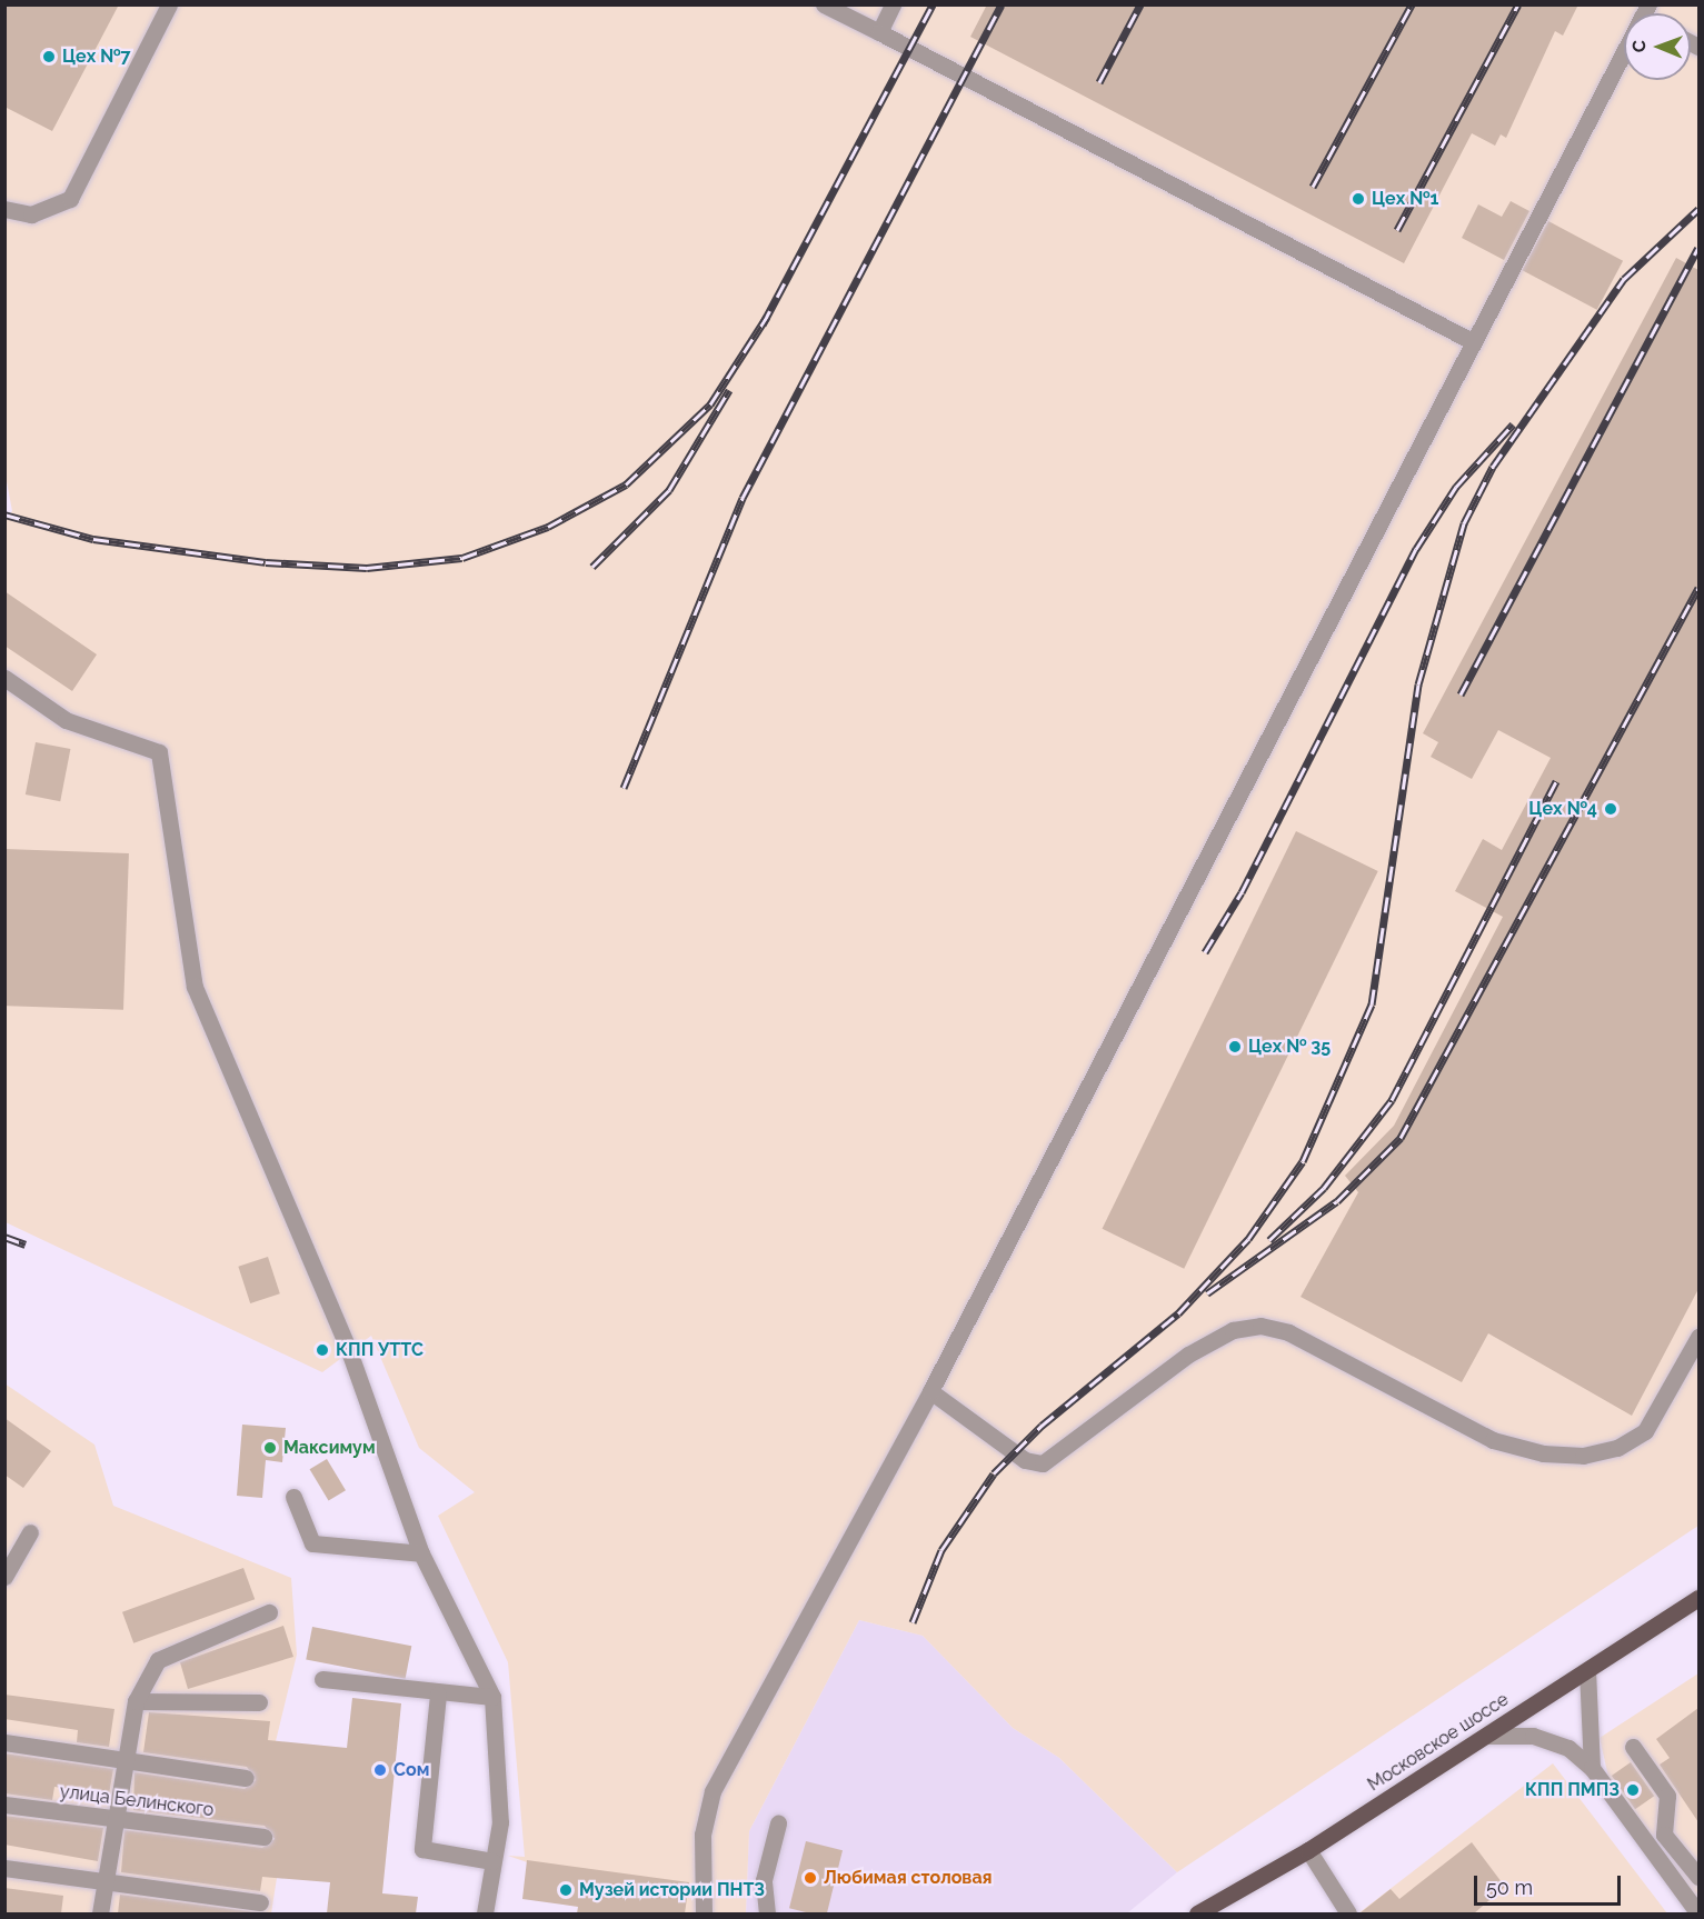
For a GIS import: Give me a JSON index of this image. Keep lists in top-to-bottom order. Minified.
{"streets":{"main road":["Московское шоссе"],"street":["улица Белинского"]},"places":["Цех №7","Цех №1","Цех №4","Цех № 35","КПП УТТС","Максимум","Сом","КПП ПМПЗ","Любимая столовая","Музей истории ПНТЗ"],"scale_bar":"50 m","north":"left"}
